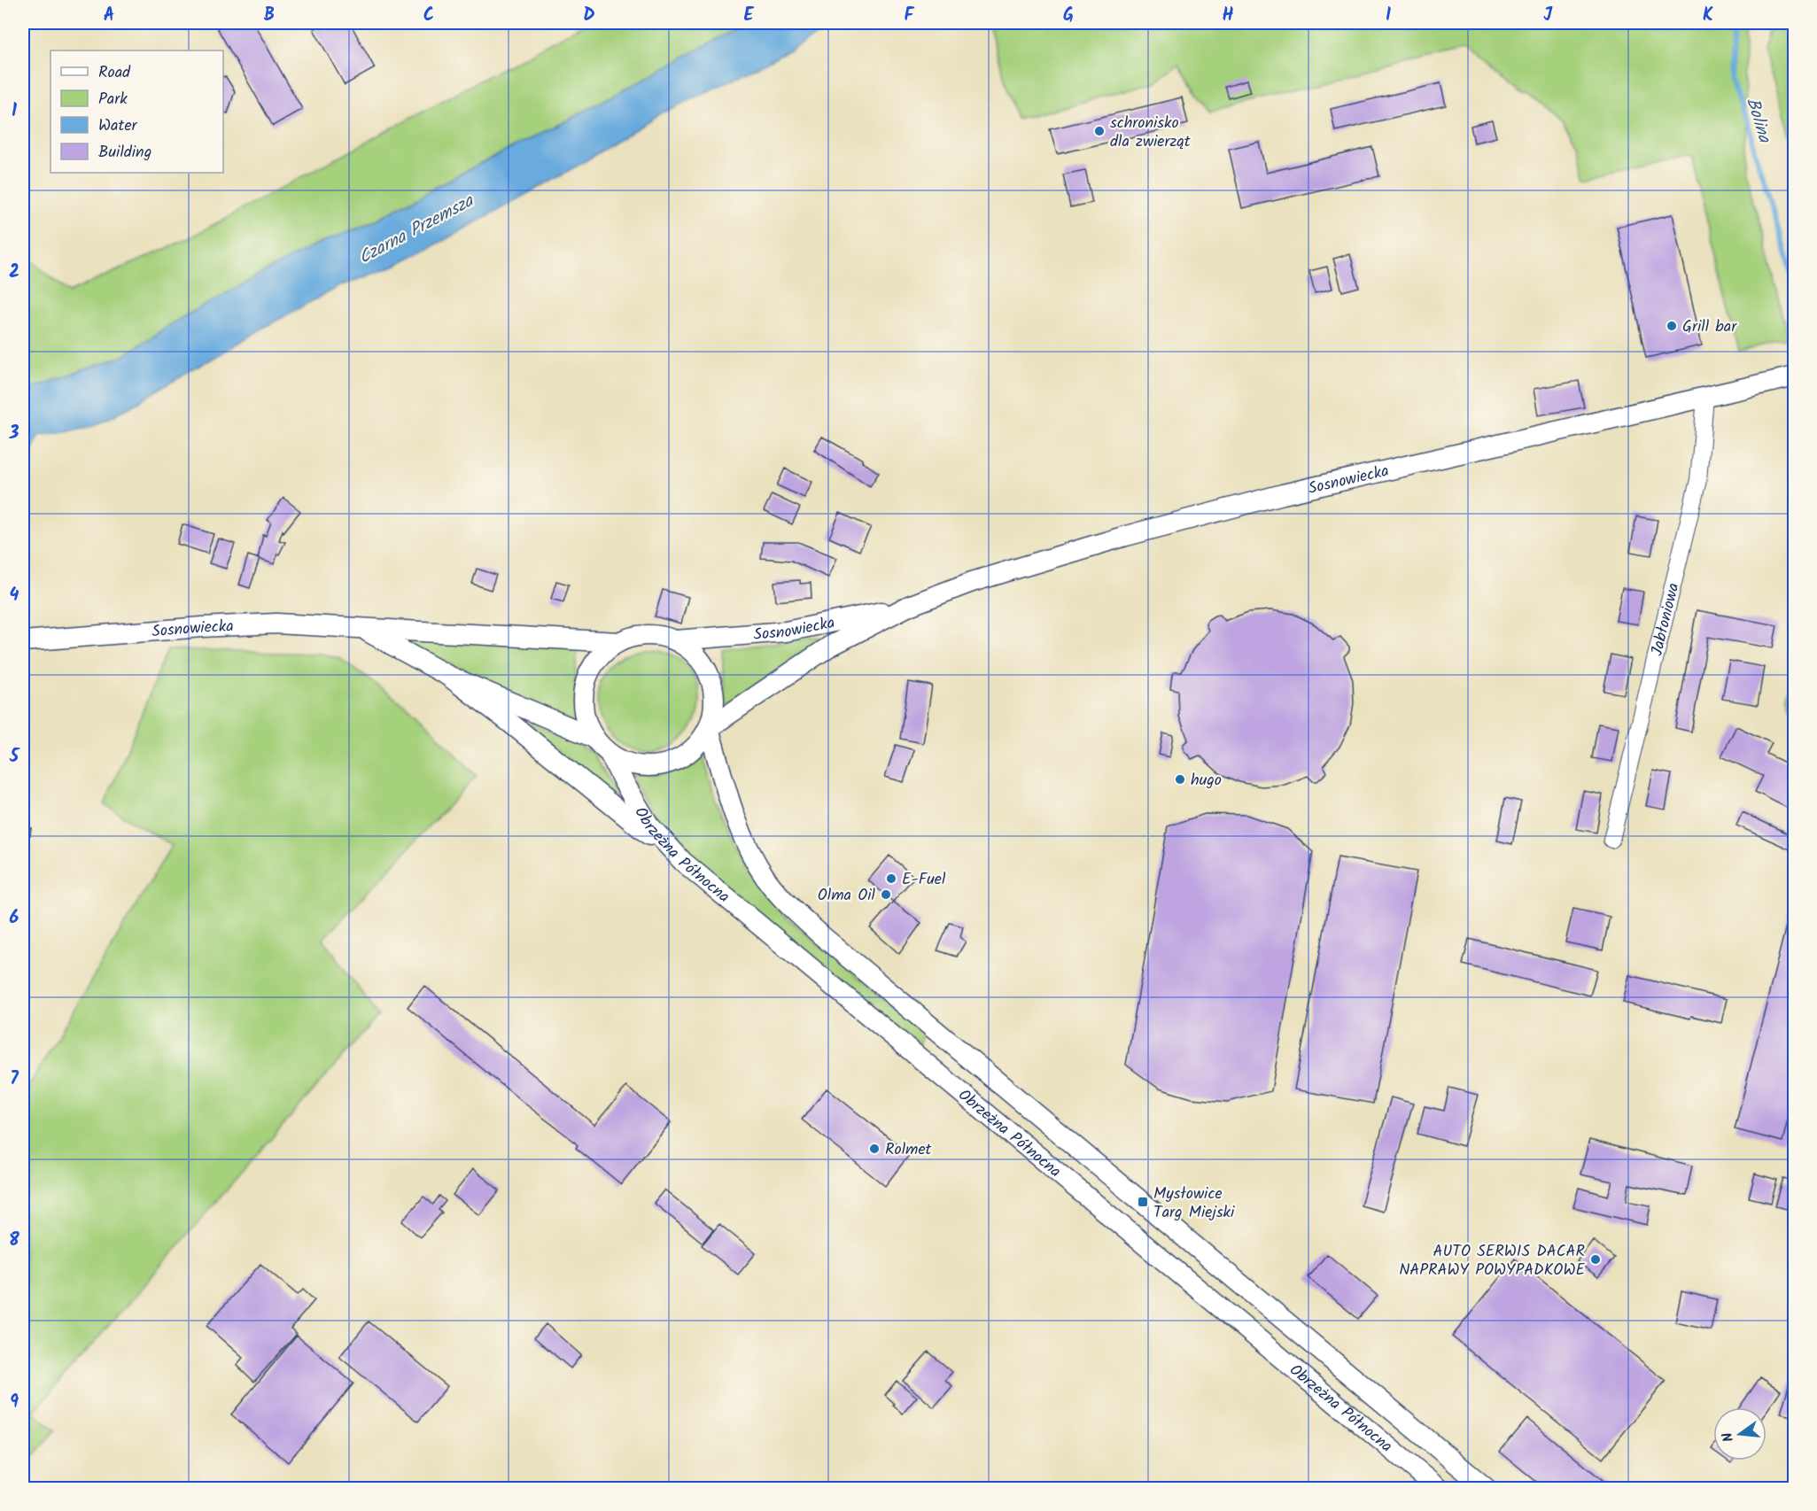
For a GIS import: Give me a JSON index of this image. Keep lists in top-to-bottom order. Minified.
{"streets":{"street":["Sosnowiecka","Jabłoniowa","Obrzeżna Północna"]},"crossings":[["Sosnowiecka","Jabłoniowa"],["Sosnowiecka","Obrzeżna Północna"]],"water":["Bolina","Czarna Przemsza"],"places":{"other":["schronisko dla zwierząt","Grill bar","hugo","E-Fuel","Olma Oil","Rolmet","AUTO SERWIS DACAR NAPRAWY POWYPADKOWE"],"transit":["Mysłowice Targ Miejski"]},"legend":["Road","Park","Water","Building"],"north":"left","grid":{"columns":["A","B","C","D","E","F","G","H","I","J","K"],"rows":["1","2","3","4","5","6","7","8","9"]}}
